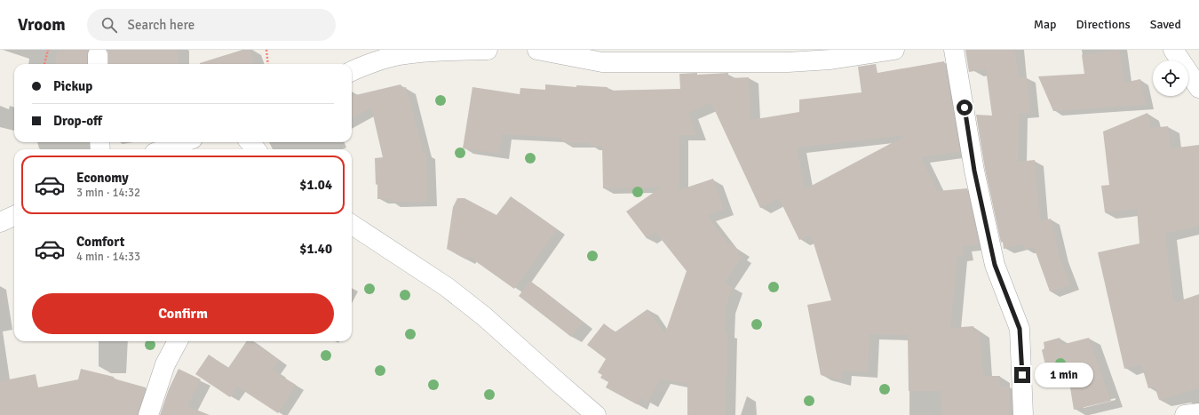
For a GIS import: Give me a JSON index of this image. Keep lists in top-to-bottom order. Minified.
{"page":{"header":"Vroom","search":"Search here","nav":["Map","Directions","Saved"],"banner":["Pickup","Drop-off"],"list":[{"name":"Economy","note":"3 min · 14:32","value":"$1.04"},{"name":"Comfort","note":"4 min · 14:33","value":"$1.40"}],"buttons":"Confirm","bubble":"1 min"}}
